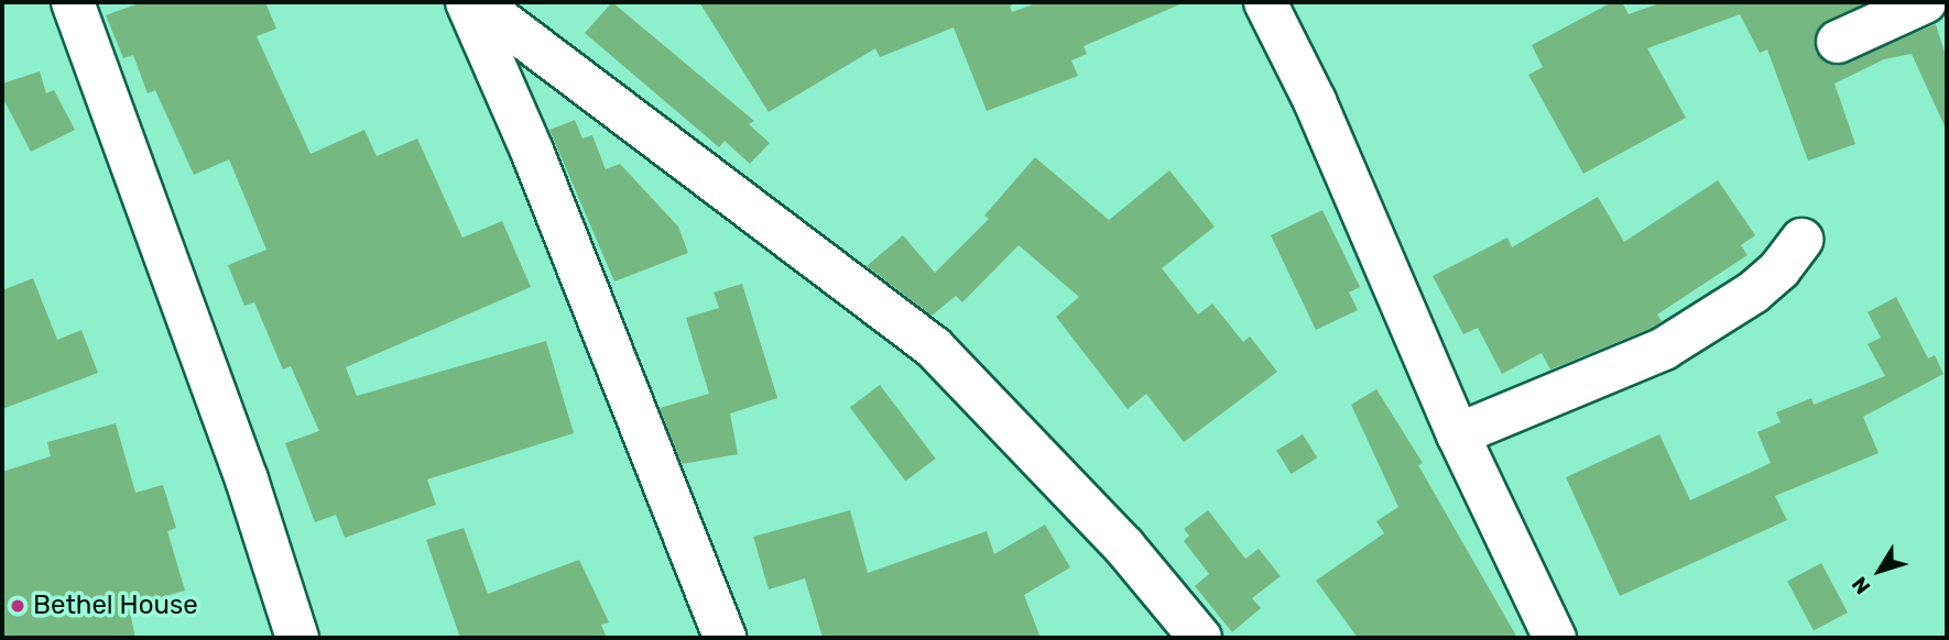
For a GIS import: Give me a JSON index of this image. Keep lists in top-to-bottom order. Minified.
{"places":["Bethel House"],"north":"bottom left"}
